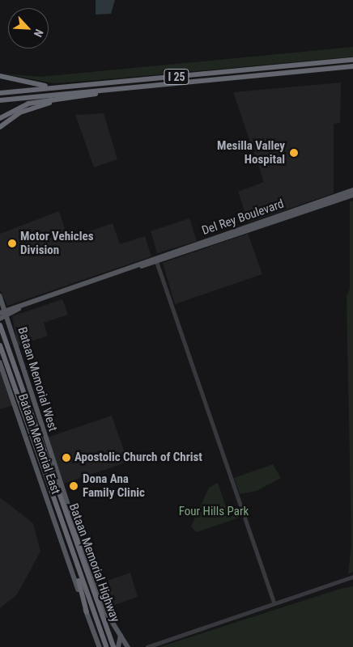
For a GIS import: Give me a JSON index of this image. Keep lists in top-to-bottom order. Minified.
{"streets":{"highway":["I 25","Bataan Memorial Highway"],"main road":["Del Rey Boulevard","Bataan Memorial West","Bataan Memorial East"]},"crossings":[["Del Rey Boulevard","Bataan Memorial West"]],"parks":["Four Hills Park"],"places":["Mesilla Valley Hospital","Motor Vehicles Division","Apostolic Church of Christ","Dona Ana Family Clinic"],"north":"bottom right"}
